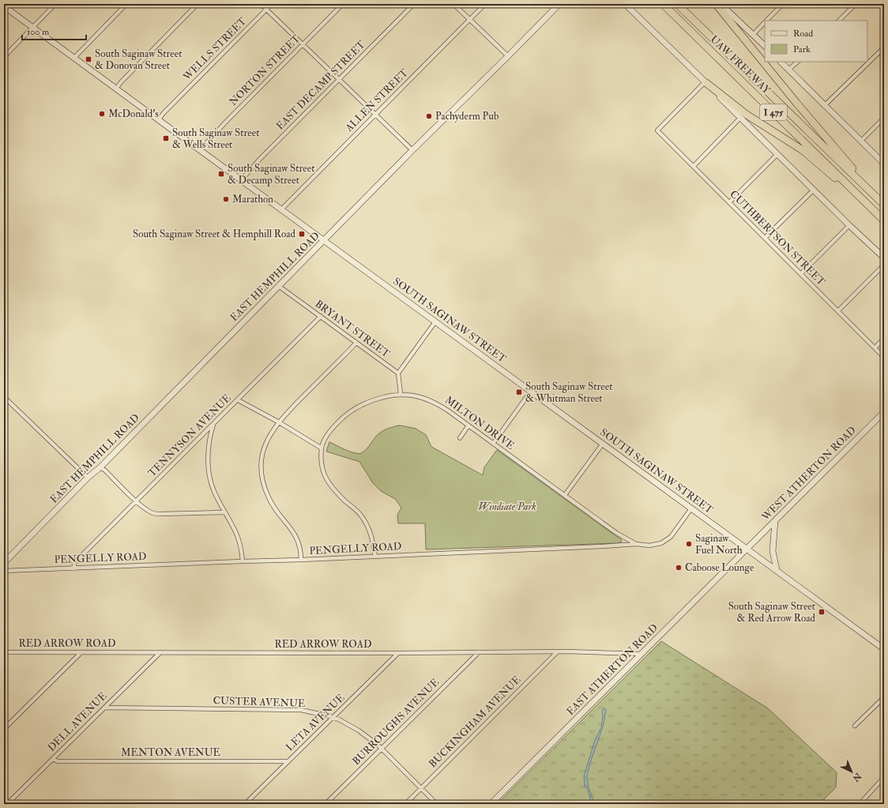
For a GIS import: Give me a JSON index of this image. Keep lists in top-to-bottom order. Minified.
{"streets":{"highway":["UAW FREEWAY","I 475"],"main road":["EAST HEMPHILL ROAD","SOUTH SAGINAW STREET","WEST ATHERTON ROAD","EAST ATHERTON ROAD"],"street":["WELLS STREET","NORTON STREET","EAST DECAMP STREET","ALLEN STREET","CUTHBERTSON STREET","BRYANT STREET","MILTON DRIVE","TENNYSON AVENUE","PENGELLY ROAD","RED ARROW ROAD","CUSTER AVENUE","DELL AVENUE","BURROUGHS AVENUE","BUCKINGHAM AVENUE","LETA AVENUE","MENTON AVENUE"]},"crossings":[["WELLS STREET","SOUTH SAGINAW STREET"],["NORTON STREET","SOUTH SAGINAW STREET"],["EAST DECAMP STREET","SOUTH SAGINAW STREET"],["ALLEN STREET","SOUTH SAGINAW STREET"],["EAST HEMPHILL ROAD","SOUTH SAGINAW STREET"],["EAST HEMPHILL ROAD","BRYANT STREET"],["SOUTH SAGINAW STREET","WEST ATHERTON ROAD"],["SOUTH SAGINAW STREET","PENGELLY ROAD"],["SOUTH SAGINAW STREET","EAST ATHERTON ROAD"],["BRYANT STREET","TENNYSON AVENUE"],["MILTON DRIVE","PENGELLY ROAD"],["TENNYSON AVENUE","PENGELLY ROAD"],["WEST ATHERTON ROAD","EAST ATHERTON ROAD"],["RED ARROW ROAD","EAST ATHERTON ROAD"],["RED ARROW ROAD","DELL AVENUE"],["RED ARROW ROAD","BURROUGHS AVENUE"],["RED ARROW ROAD","BUCKINGHAM AVENUE"],["RED ARROW ROAD","LETA AVENUE"],["CUSTER AVENUE","DELL AVENUE"],["CUSTER AVENUE","BURROUGHS AVENUE"],["CUSTER AVENUE","BUCKINGHAM AVENUE"],["CUSTER AVENUE","LETA AVENUE"],["DELL AVENUE","MENTON AVENUE"],["LETA AVENUE","MENTON AVENUE"]],"parks":["Windiate Park"],"places":{"transit":["South Saginaw Street & Donovan Street","South Saginaw Street & Wells Street","South Saginaw Street & Decamp Street","South Saginaw Street & Hemphill Road","South Saginaw Street & Whitman Street","South Saginaw Street & Red Arrow Road"],"other":["McDonald's","Pachyderm Pub","Marathon","Saginaw Fuel North","Caboose Lounge"]},"legend":["Road","Park"],"scale_bar":"100 m","north":"bottom right"}
